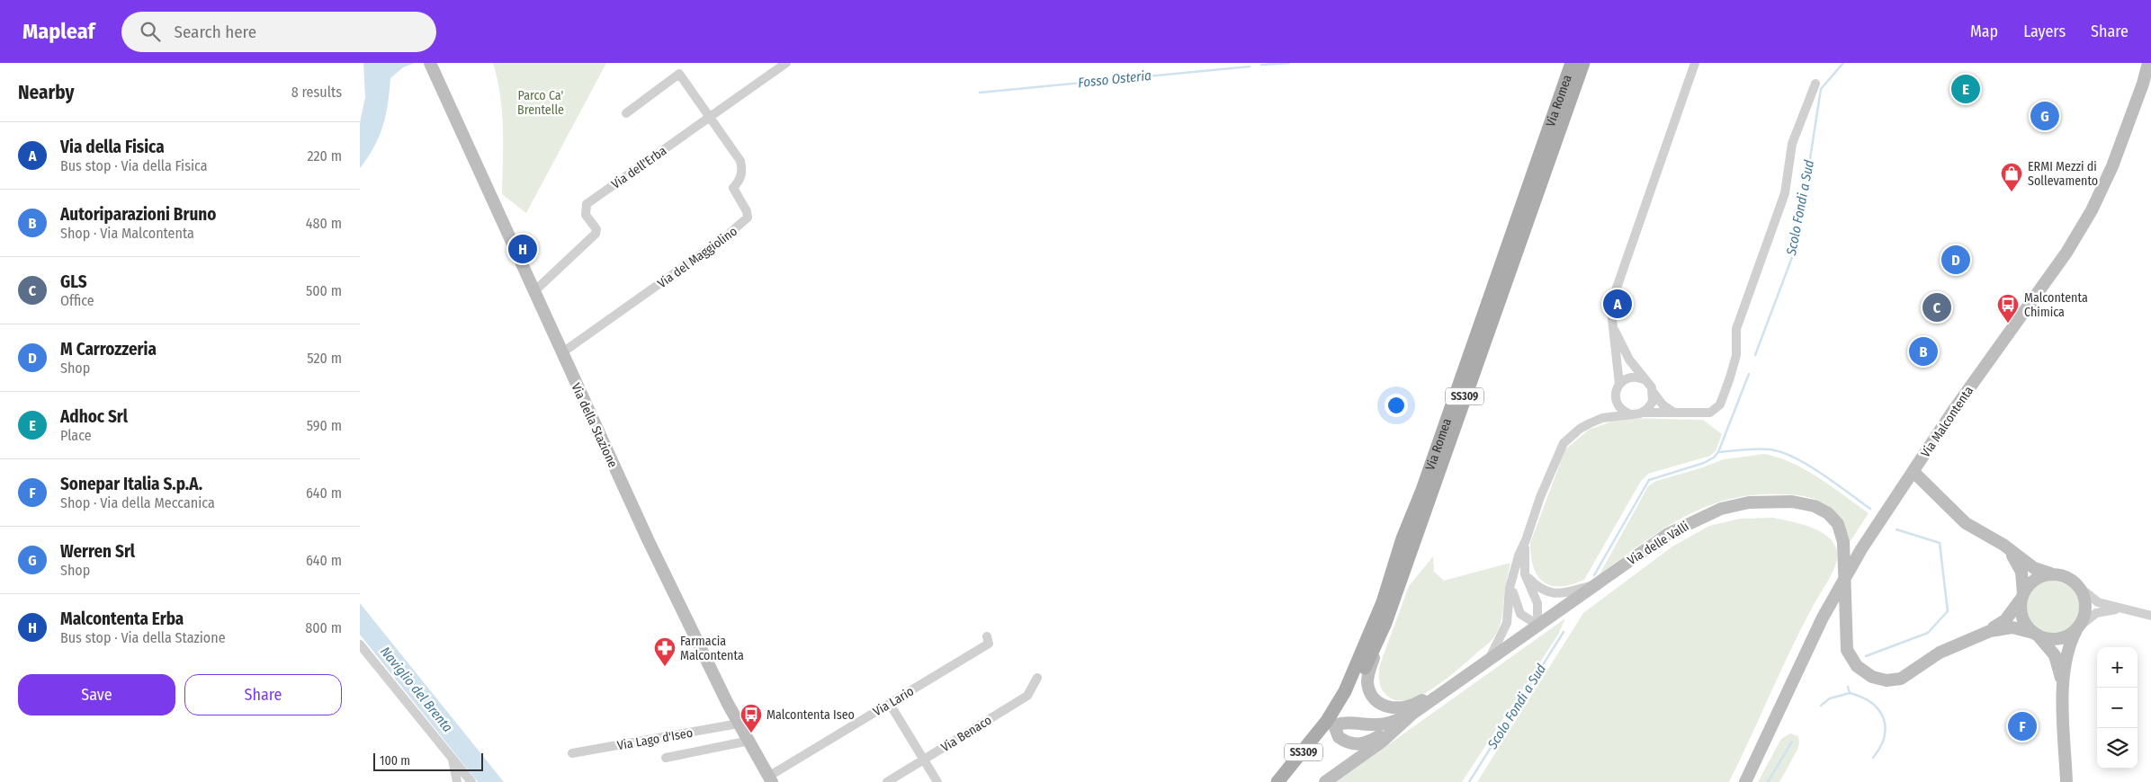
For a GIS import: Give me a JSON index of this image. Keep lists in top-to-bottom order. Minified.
{"streets":{"main road":["Via Romea","SS309"],"street":["Via dell'Erba","Via del Maggiolino","Via Malcontenta","Via della Stazione","Via delle Valli","Via Lario","Via Benaco","Via Lago d'Iseo"]},"crossings":[["Via Romea","Via delle Valli"],["Via dell'Erba","Via del Maggiolino"],["Via dell'Erba","Via della Stazione"],["Via del Maggiolino","Via della Stazione"],["Via della Stazione","Via Lario"],["Via della Stazione","Via Lago d'Iseo"]],"water":["Fosso Osteria","Scolo Fondi a Sud","Naviglio del Brenta"],"parks":["Parco Ca' Brentelle"],"places":{"shop":["ERMI Mezzi di Sollevamento"],"bus stop":["Malcontenta Chimica","Malcontenta Iseo"],"pharmacy":["Farmacia Malcontenta"]},"scale_bar":"100 m","page":{"header":"Mapleaf","search":"Search here","nav":["Map","Layers","Share"],"heading":["Nearby","8 results"],"pins":["E","G","H","D","A","C","B","F"],"list":[{"mark":"A","name":"Via della Fisica","note":"Bus stop · Via della Fisica","value":"220 m"},{"mark":"B","name":"Autoriparazioni Bruno","note":"Shop · Via Malcontenta","value":"480 m"},{"mark":"C","name":"GLS","note":"Office","value":"500 m"},{"mark":"D","name":"M Carrozzeria","note":"Shop","value":"520 m"},{"mark":"E","name":"Adhoc Srl","note":"Place","value":"590 m"},{"mark":"F","name":"Sonepar Italia S.p.A.","note":"Shop · Via della Meccanica","value":"640 m"},{"mark":"G","name":"Werren Srl","note":"Shop","value":"640 m"},{"mark":"H","name":"Malcontenta Erba","note":"Bus stop · Via della Stazione","value":"800 m"}],"map_buttons":["+","−"],"buttons":["Save","Share"],"scale":"100 m"}}
